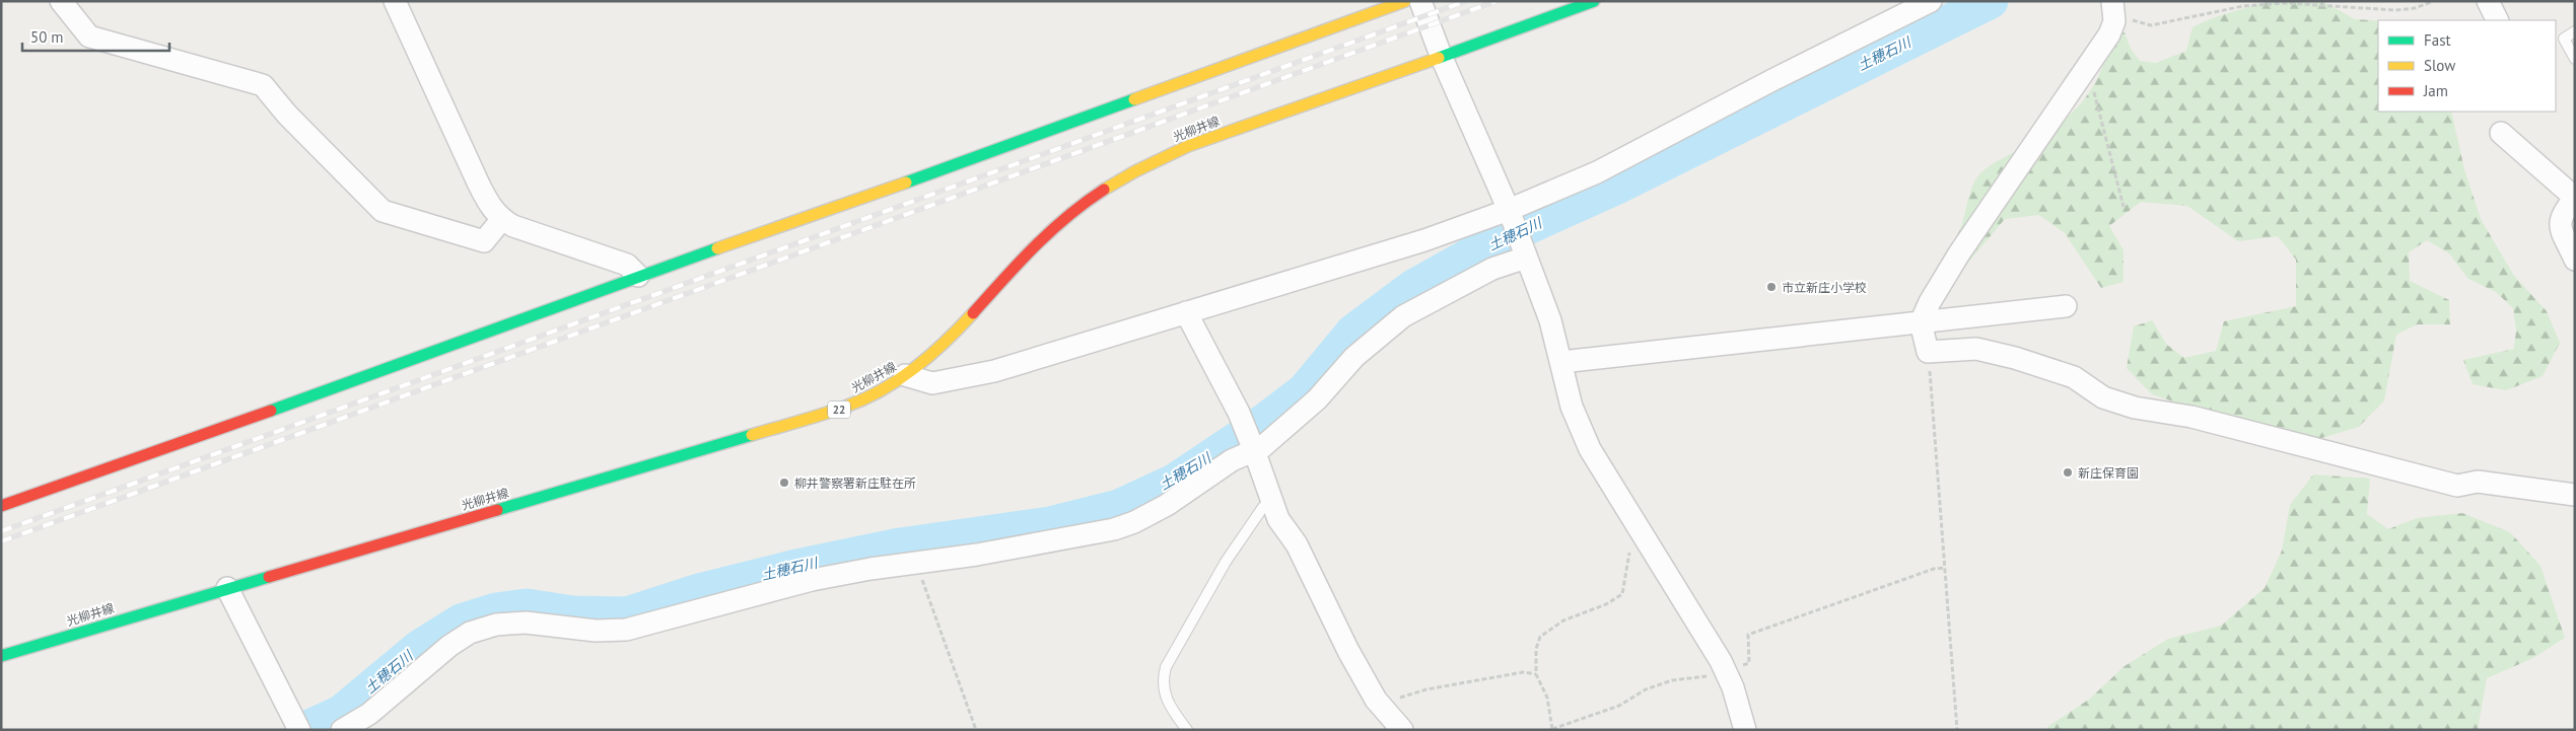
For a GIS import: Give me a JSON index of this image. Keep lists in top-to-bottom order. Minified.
{"streets":{"main road":["光柳井線","22"]},"water":["土穂石川"],"places":["市立新庄小学校","新庄保育園","柳井警察署新庄駐在所"],"legend":["Fast","Slow","Jam"],"scale_bar":"50 m"}
